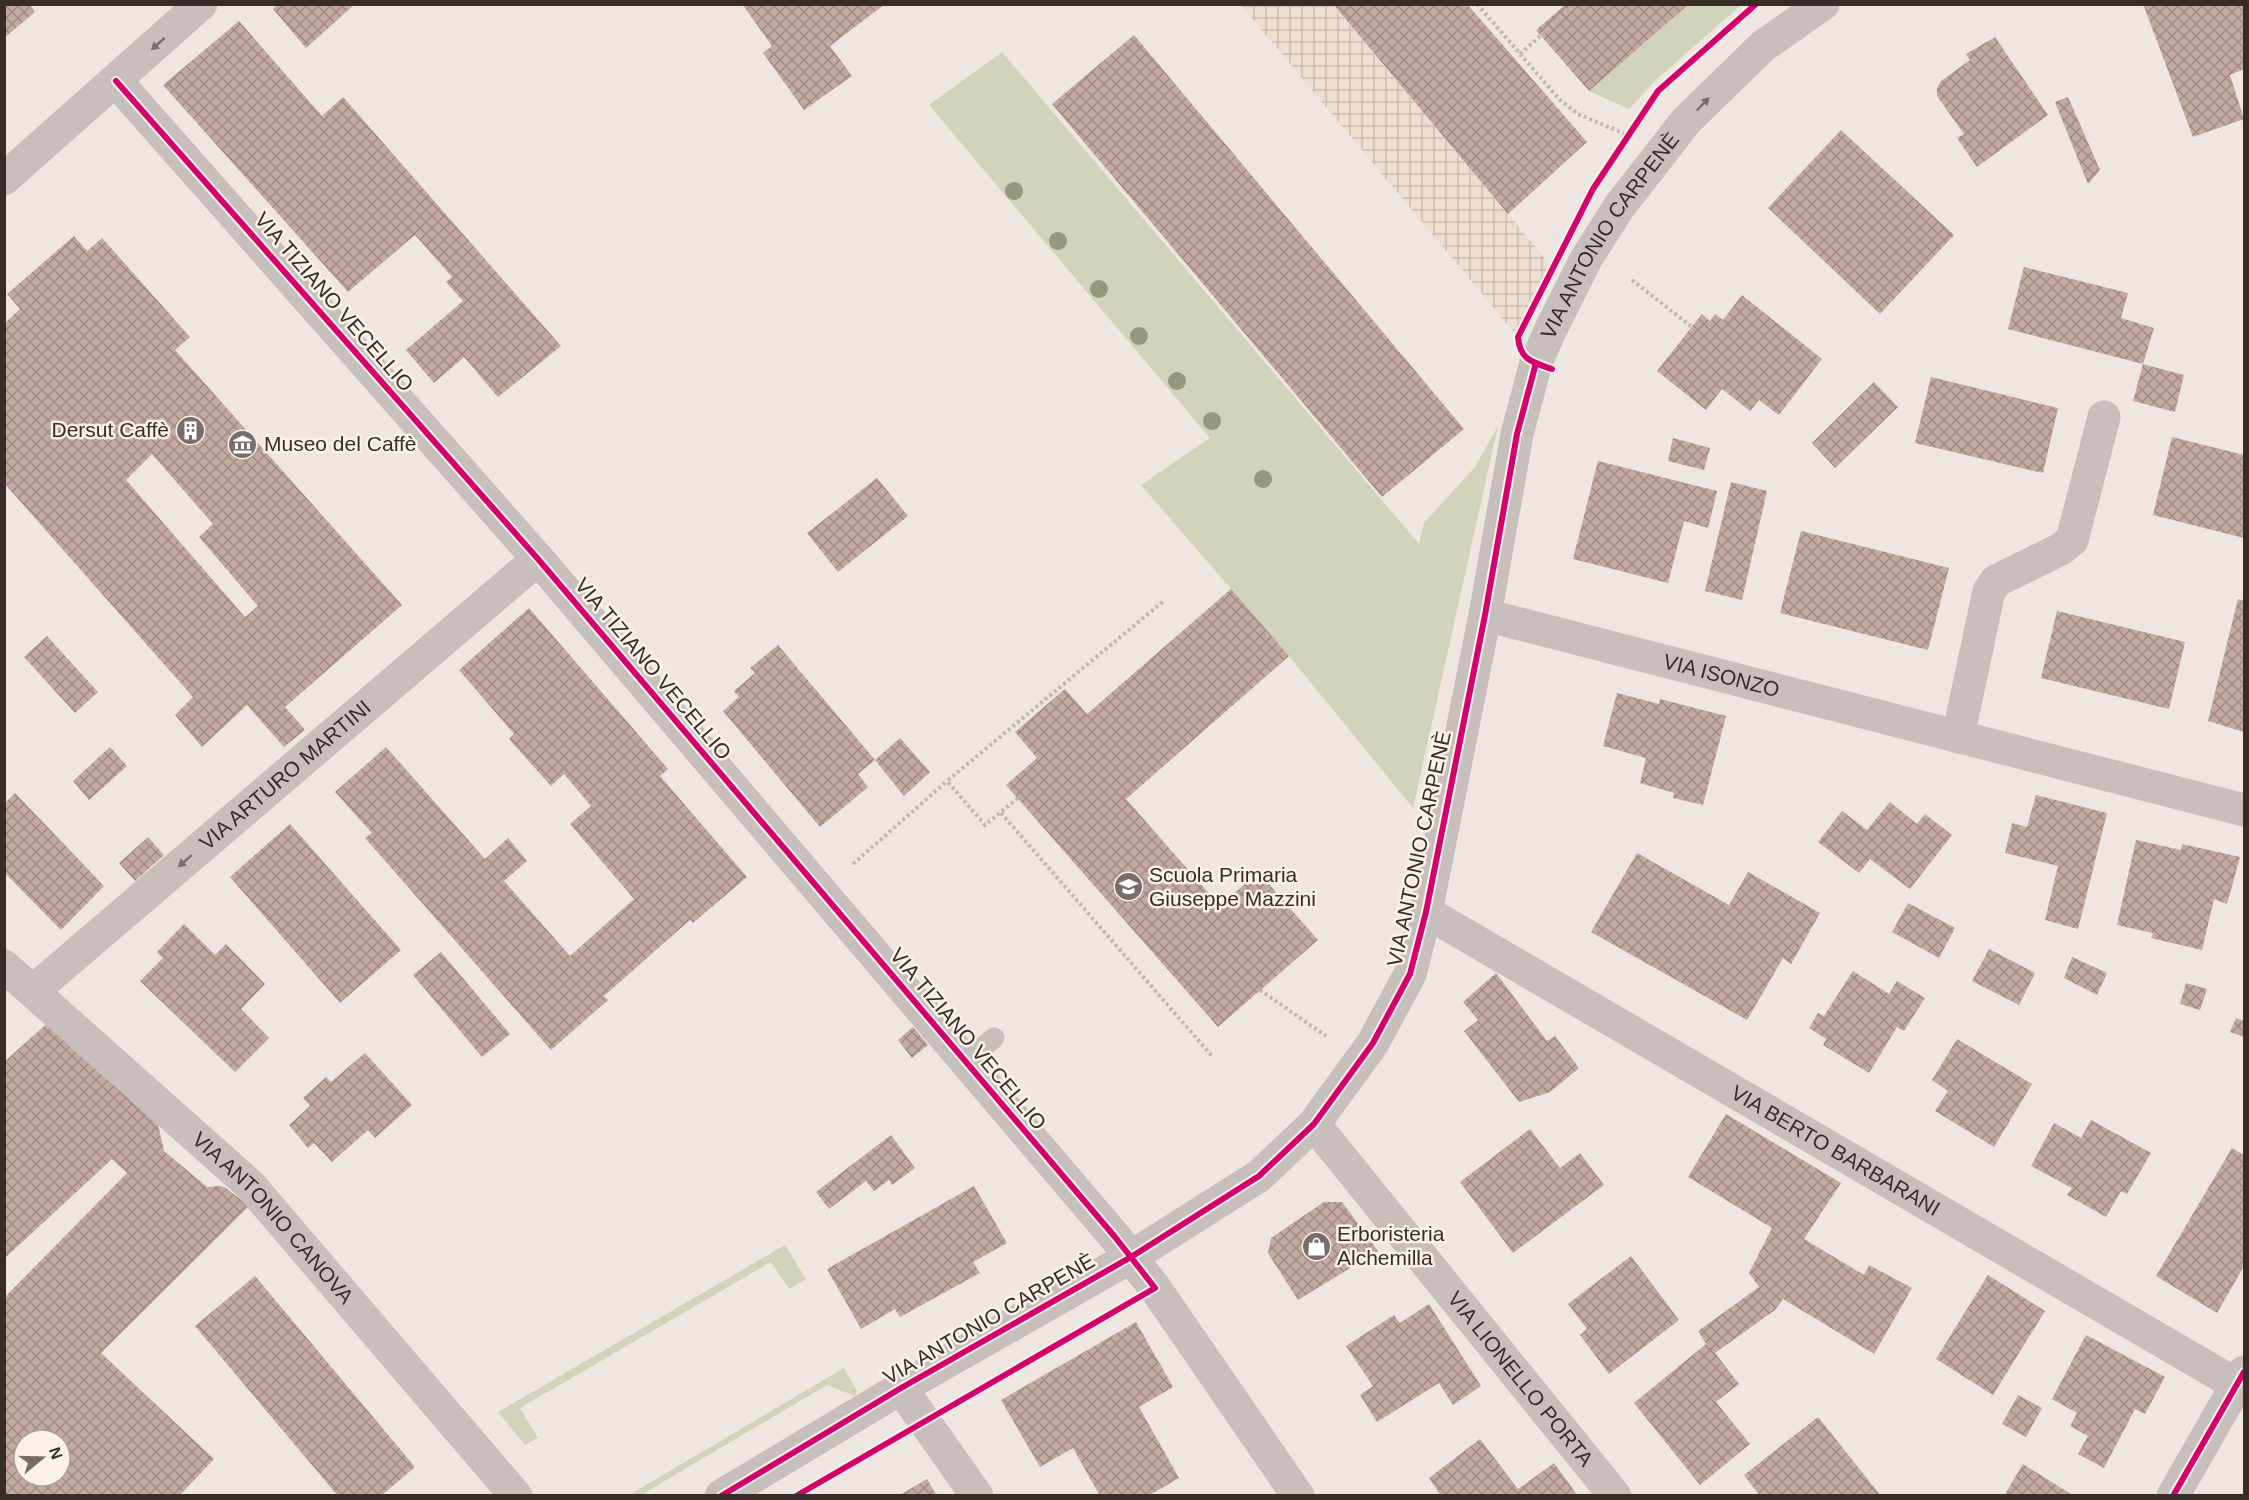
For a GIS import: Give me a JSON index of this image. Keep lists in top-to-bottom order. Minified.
{"streets":{"street":["VIA ANTONIO CARPENÈ","VIA TIZIANO VECELLIO","VIA ISONZO","VIA ARTURO MARTINI","VIA BERTO BARBARANI","VIA ANTONIO CANOVA","VIA LIONELLO PORTA"]},"crossings":[["VIA ANTONIO CARPENÈ","VIA TIZIANO VECELLIO"],["VIA ANTONIO CARPENÈ","VIA ISONZO"],["VIA ANTONIO CARPENÈ","VIA BERTO BARBARANI"],["VIA ANTONIO CARPENÈ","VIA LIONELLO PORTA"],["VIA TIZIANO VECELLIO","VIA ARTURO MARTINI"],["VIA ARTURO MARTINI","VIA ANTONIO CANOVA"]],"one_way":["VIA ANTONIO CARPENÈ","VIA ARTURO MARTINI"],"places":{"building":["Dersut Caffè"],"museum":["Museo del Caffè"],"school or university":["Scuola Primaria Giuseppe Mazzini"],"shop":["Erboristeria Alchemilla"]},"north":"right"}
